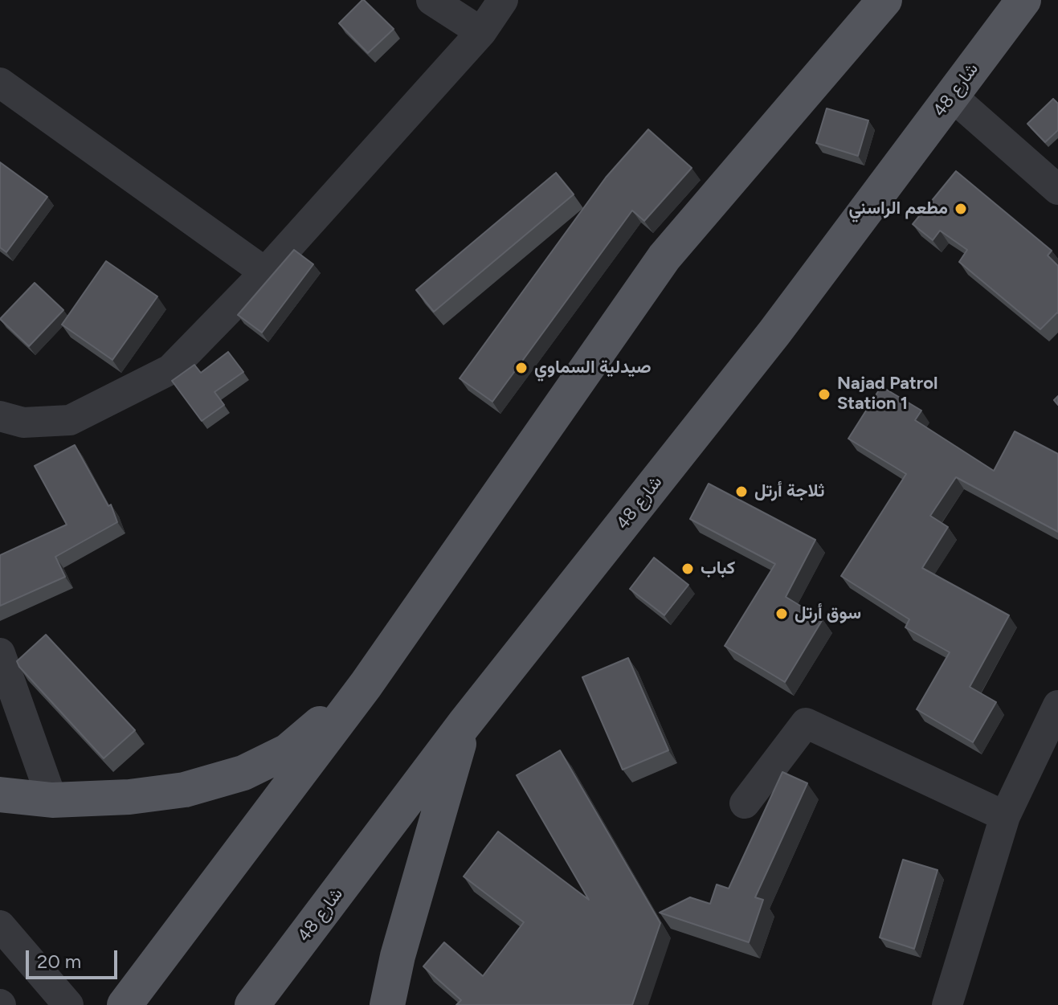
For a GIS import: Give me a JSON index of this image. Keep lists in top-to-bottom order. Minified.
{"streets":{"main road":["شارع 48"]},"places":["مطعم الراسني","صيدلية السماوي","Najad Patrol Station 1","ثلاجة أرتل","كباب","سوق أرتل"],"scale_bar":"20 m"}
